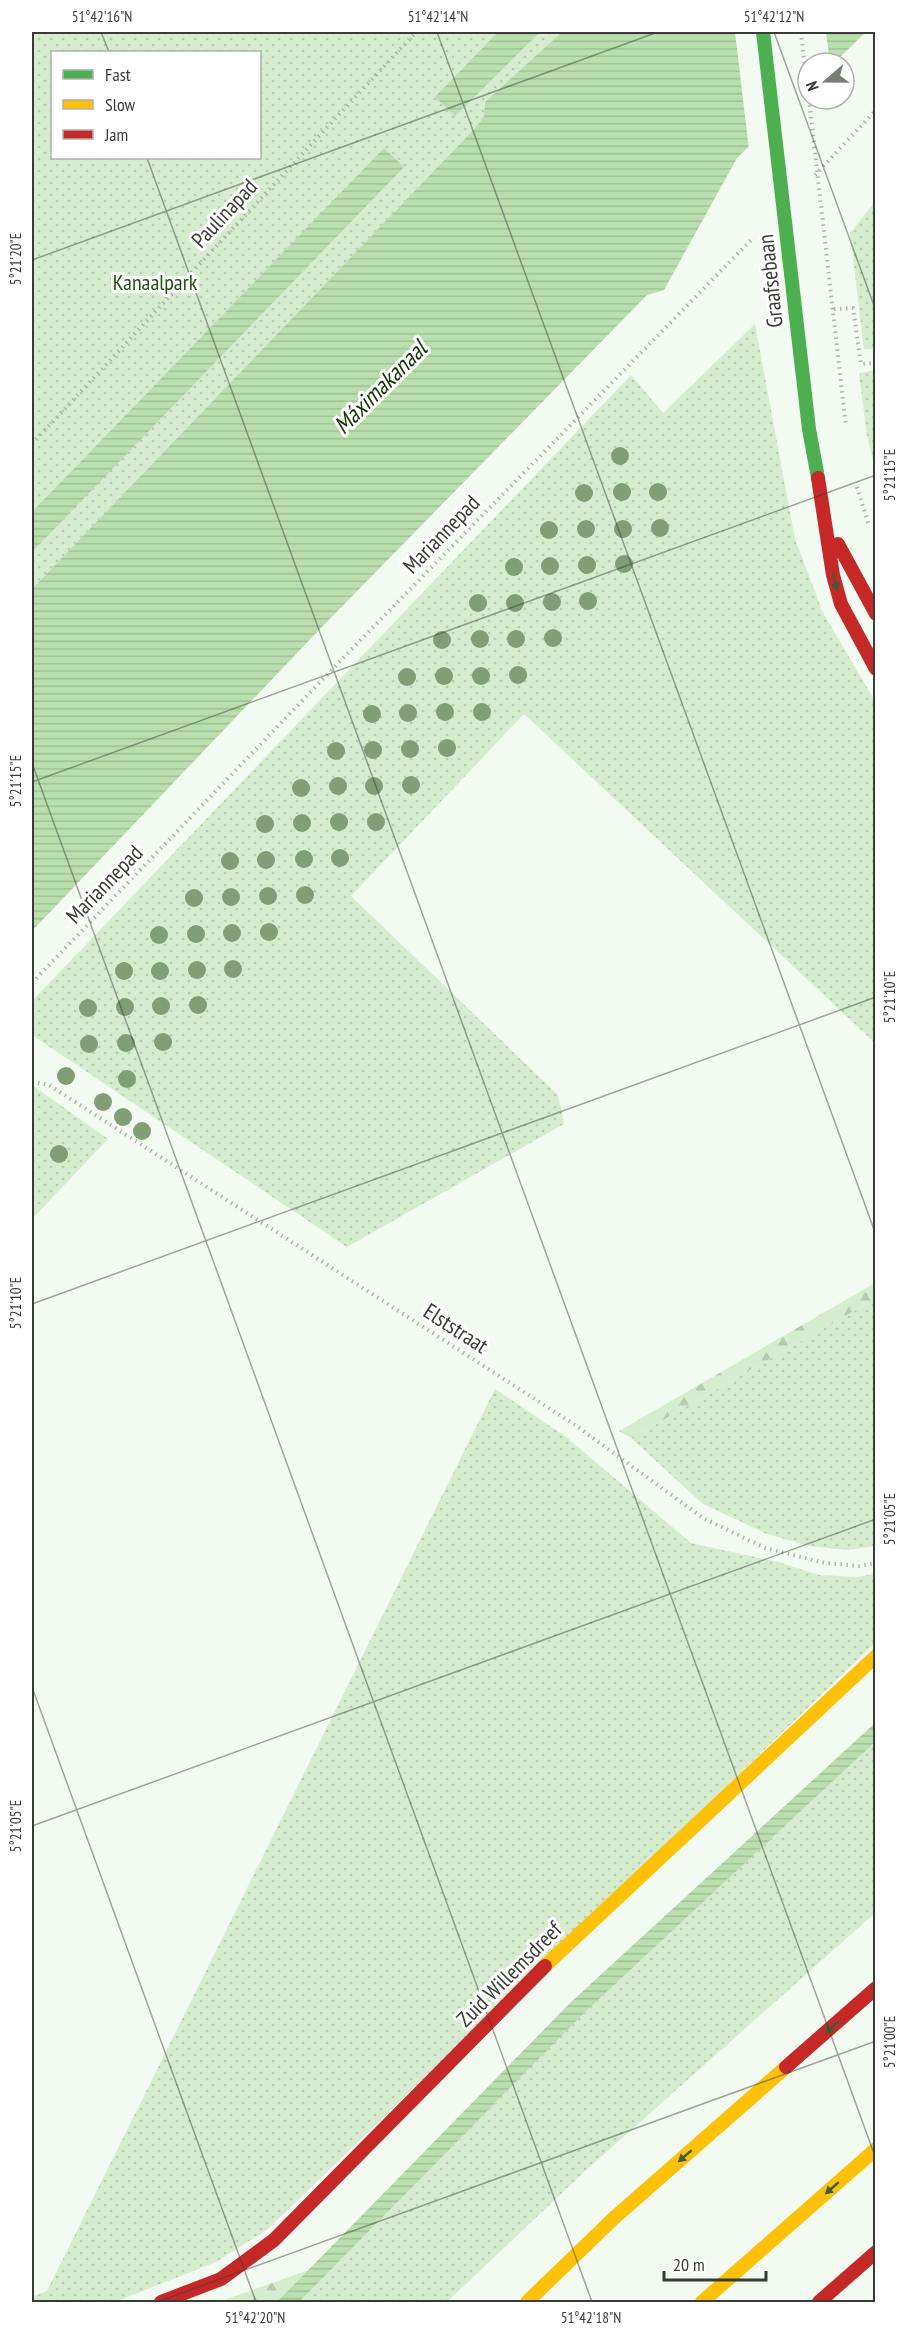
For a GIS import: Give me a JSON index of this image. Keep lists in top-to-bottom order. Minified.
{"streets":{"main road":["Graafsebaan","Zuid Willemsdreef"],"path":["Paulinapad","Mariannepad","Elststraat"]},"water":["Máximakanaal"],"parks":["Kanaalpark"],"legend":["Fast","Slow","Jam"],"scale_bar":"20 m","north":"left","coordinates":["51°42'16\"N","51°42'14\"N","51°42'12\"N","5°21'20\"E","5°21'15\"E","5°21'10\"E","5°21'05\"E","5°21'00\"E","51°42'20\"N","51°42'18\"N"]}
